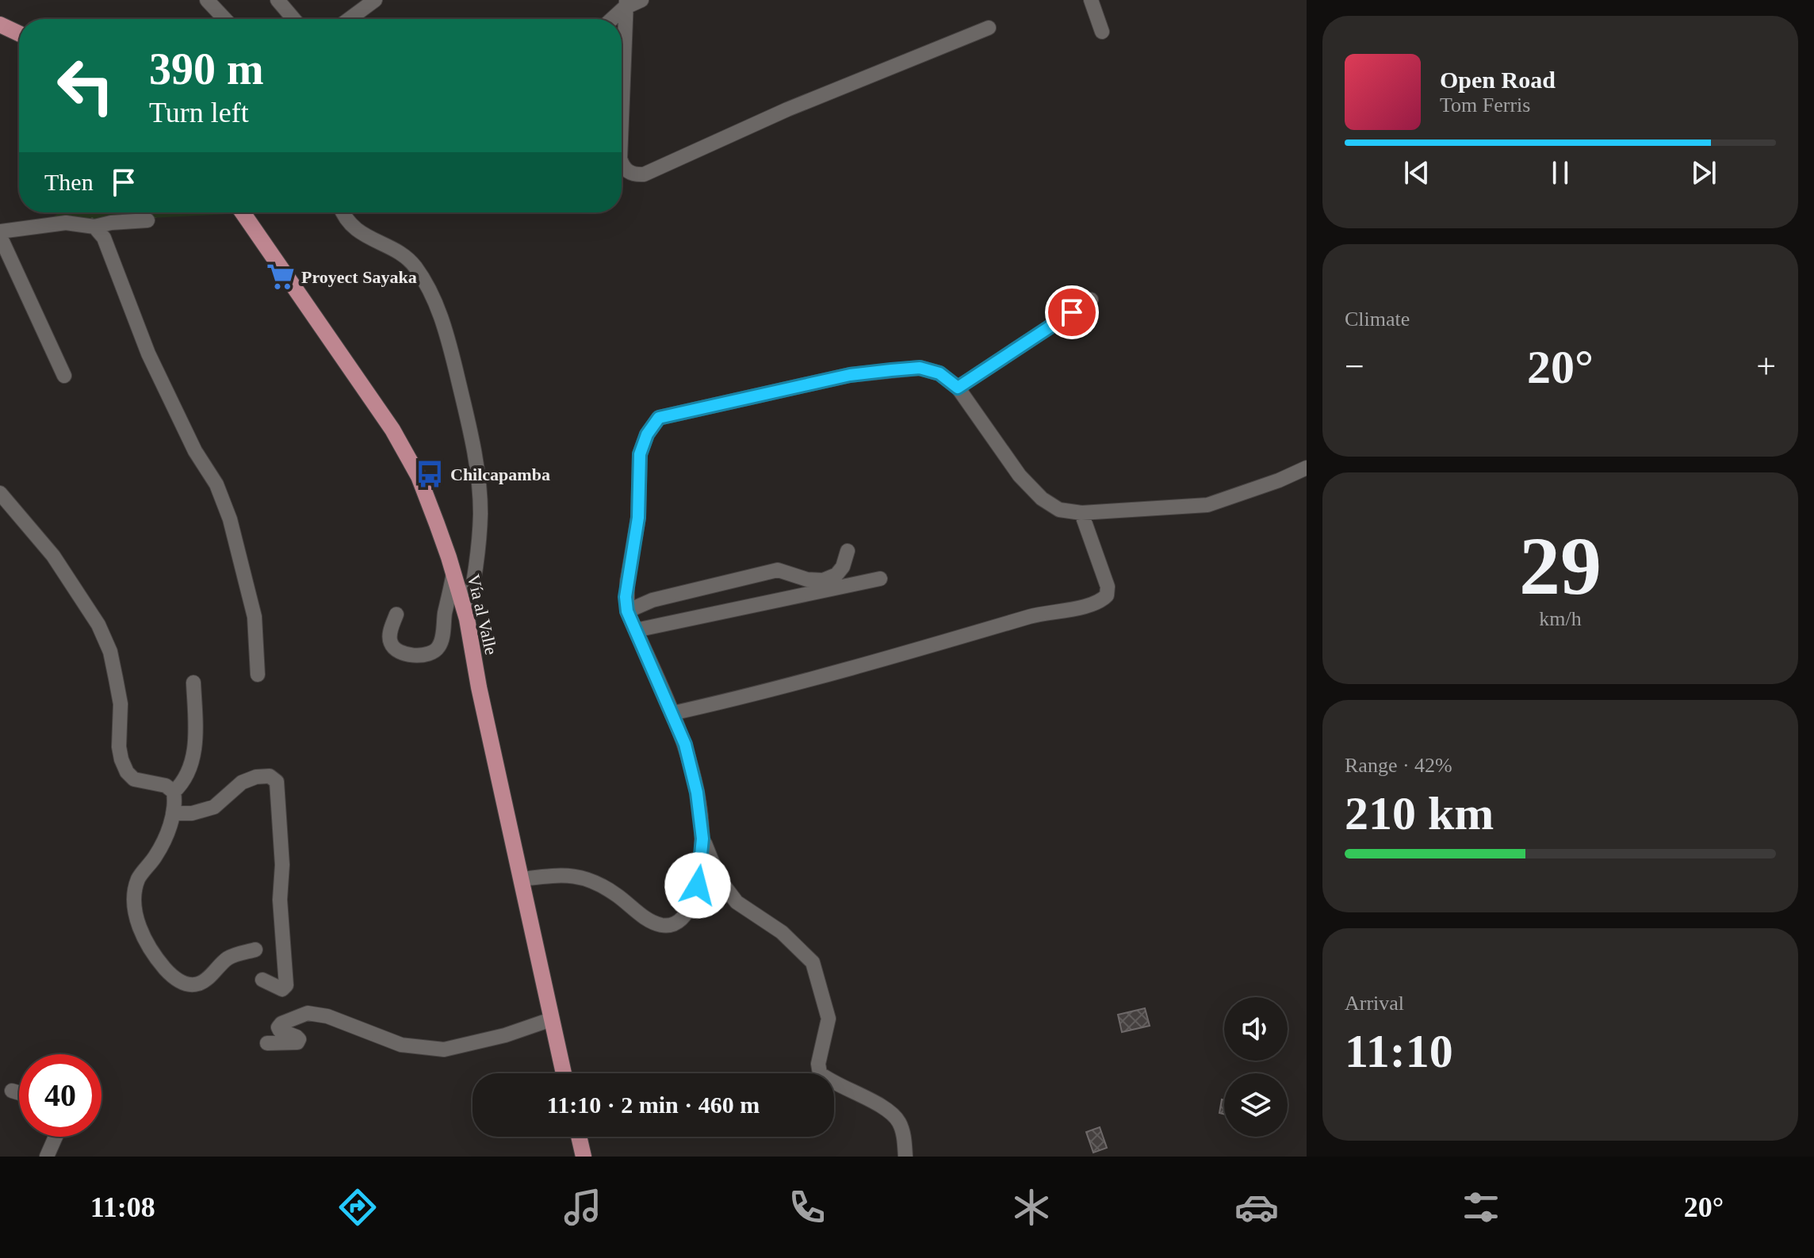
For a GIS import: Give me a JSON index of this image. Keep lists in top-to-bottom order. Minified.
{"streets":{"main road":["Vía al Valle"]},"places":{"supermarket":["Proyect Sayaka"],"bus stop":["Chilcapamba"]},"page":{"turn":["390 m","Turn left"],"song":["Open Road","Tom Ferris"],"then":"Then","tile":["Climate",["29","km/h"],["Range · 42%","210 km"],["Arrival","11:10"]],"heat":["−","20°","+"],"limit":"40","trip":"11:10 · 2 min · 460 m","tabs":["11:08","20°"]}}
